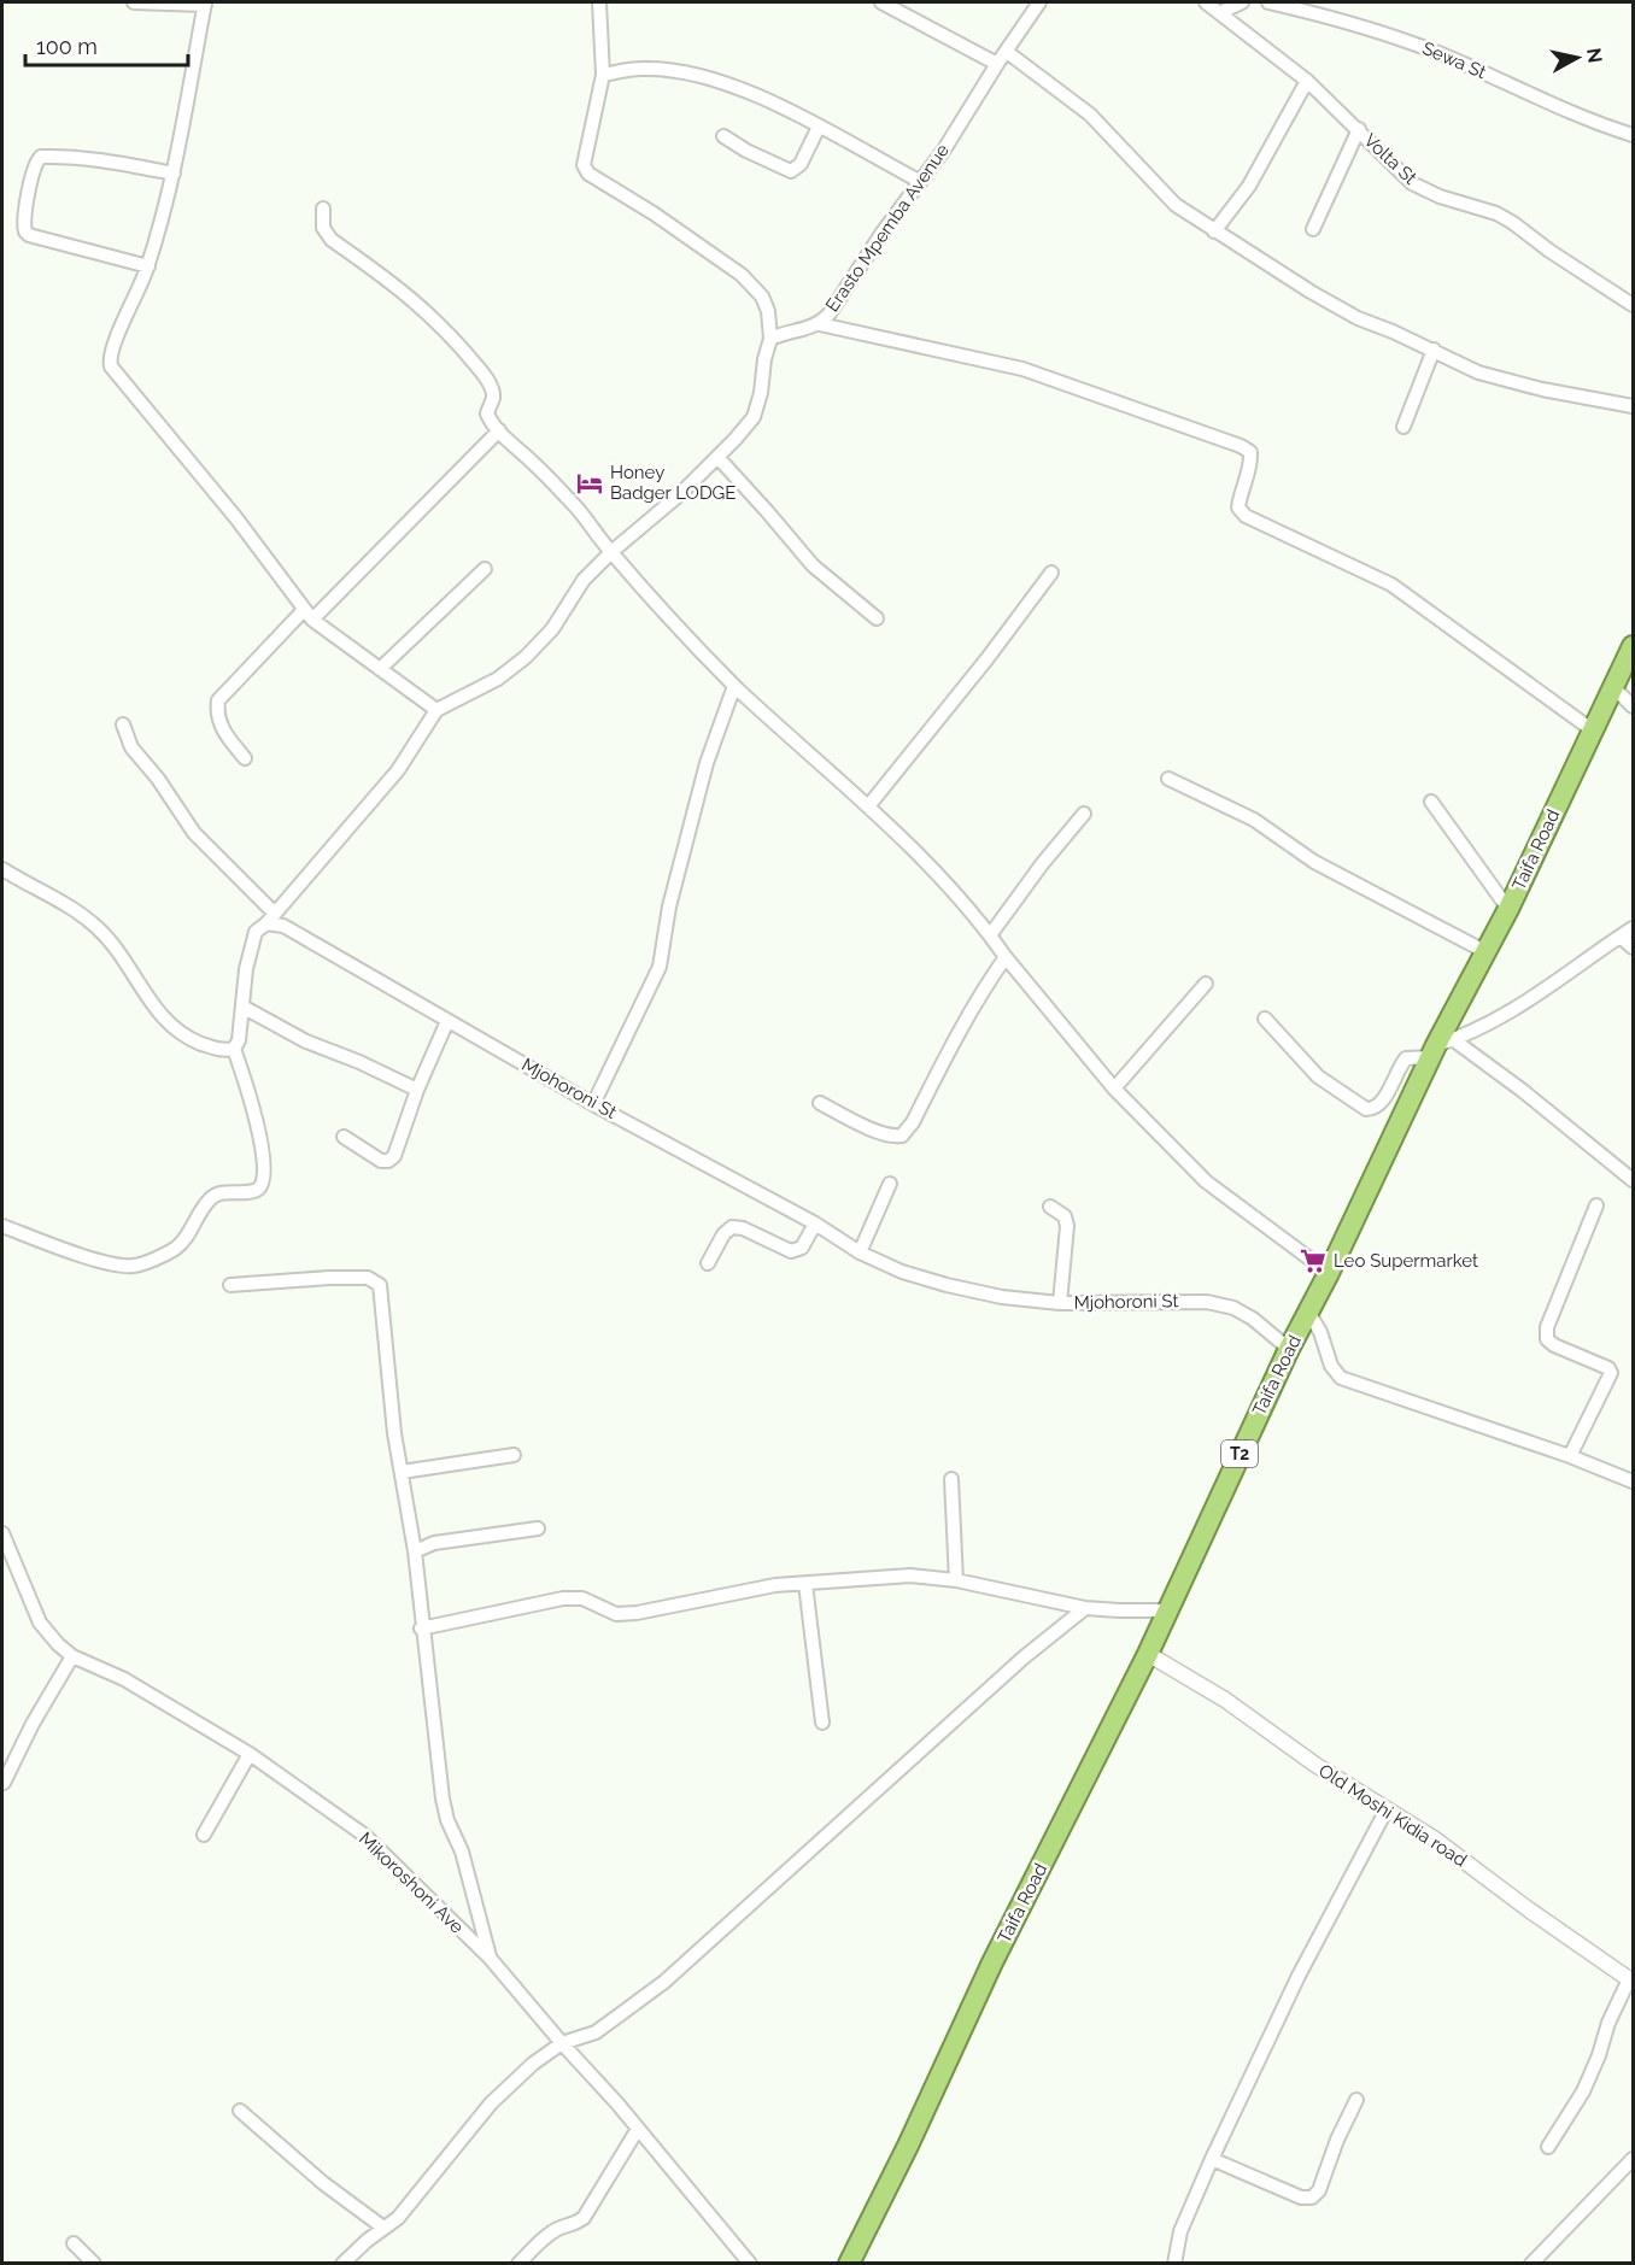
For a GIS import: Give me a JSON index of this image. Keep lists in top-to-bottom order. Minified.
{"streets":{"highway":["Taifa Road","T2"],"street":["Sewa St","Volta St","Erasto Mpemba Avenue","Mjohoroni St","Old Moshi Kidia road","Mikoroshoni Ave"]},"crossings":[["Taifa Road","Mjohoroni St"],["Taifa Road","Old Moshi Kidia road"]],"places":{"hotel":["Honey Badger LODGE"],"supermarket":["Leo Supermarket"]},"scale_bar":"100 m","north":"right"}
